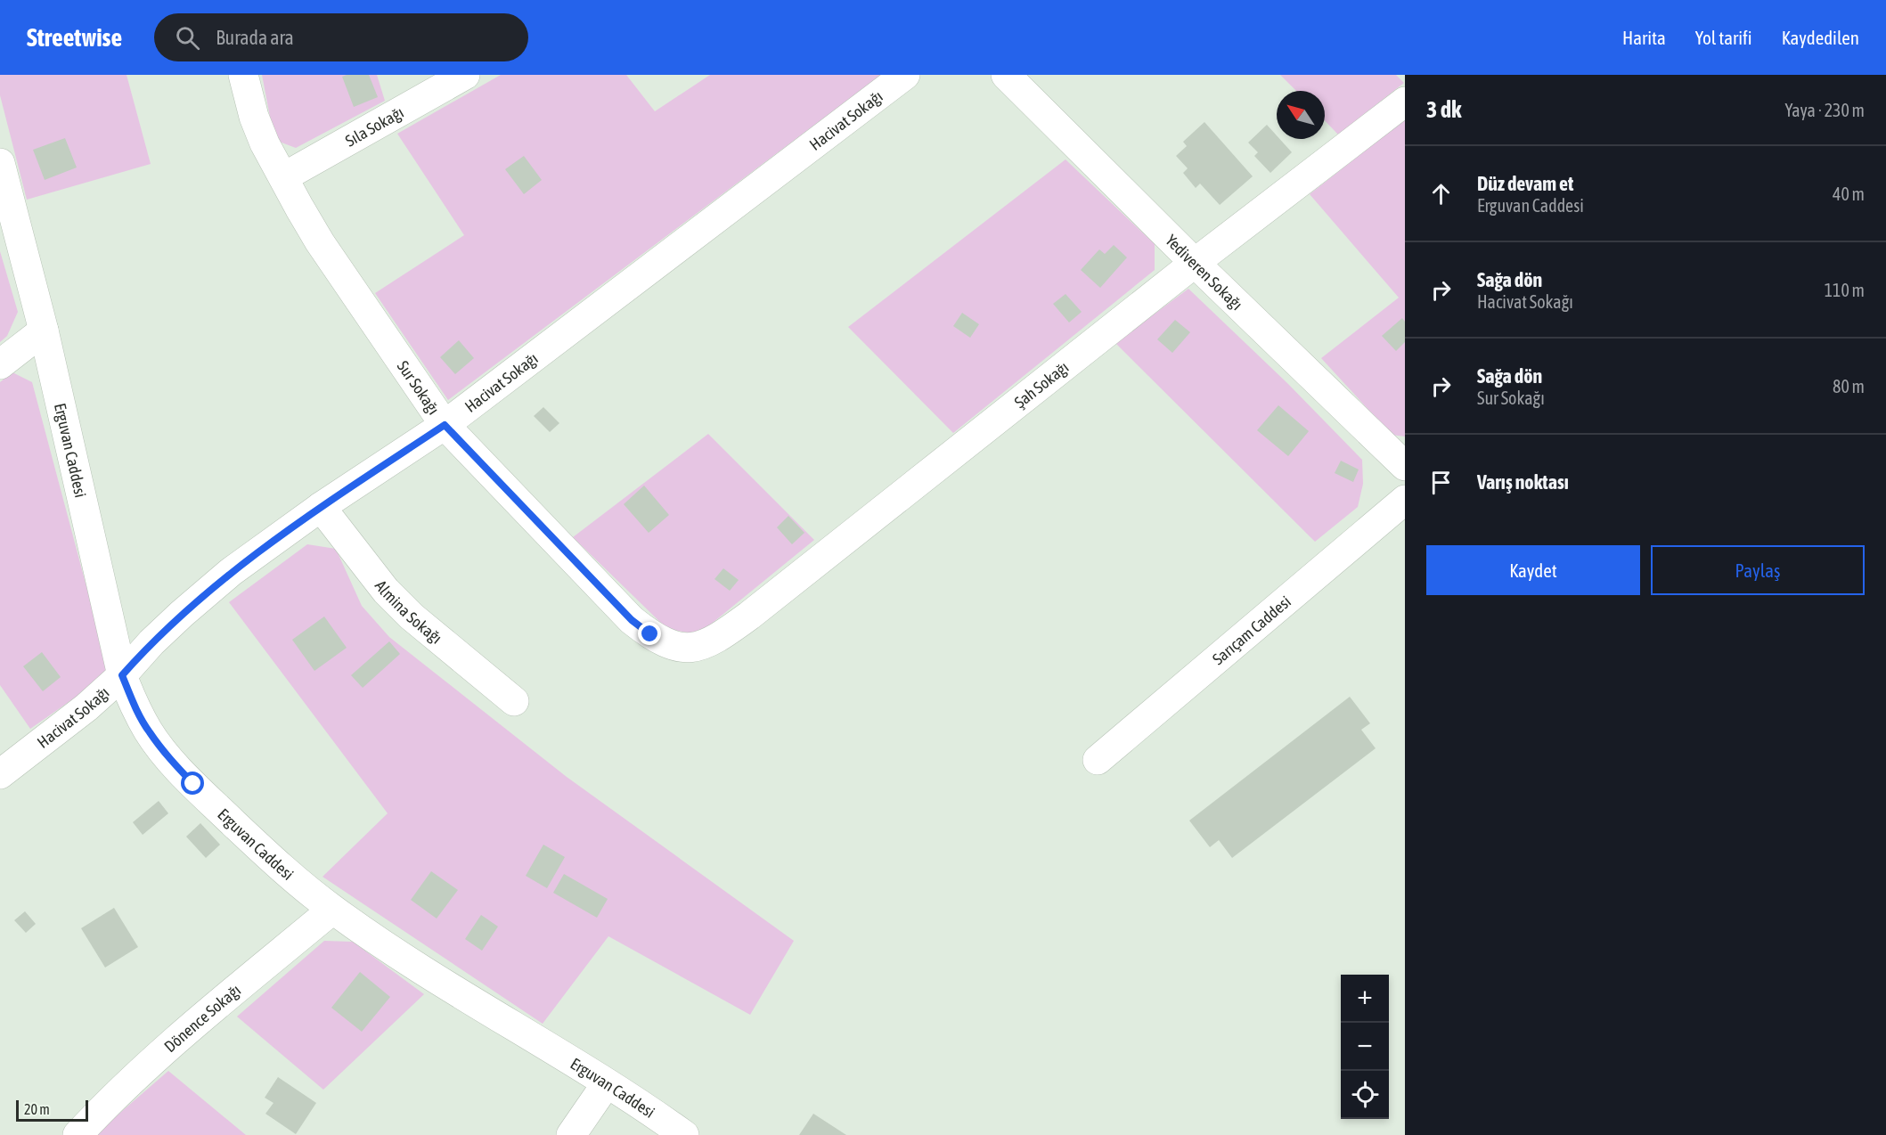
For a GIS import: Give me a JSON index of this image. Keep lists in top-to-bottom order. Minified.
{"streets":{"street":["Hacivat Sokağı","Sıla Sokağı","Yediveren Sokağı","Şah Sokağı","Sur Sokağı","Erguvan Caddesi","Almina Sokağı","Sarıçam Caddesi","Dönence Sokağı"]},"crossings":[["Hacivat Sokağı","Sur Sokağı"],["Hacivat Sokağı","Erguvan Caddesi"],["Hacivat Sokağı","Almina Sokağı"],["Sıla Sokağı","Sur Sokağı"],["Yediveren Sokağı","Şah Sokağı"],["Şah Sokağı","Sur Sokağı"],["Erguvan Caddesi","Dönence Sokağı"]],"scale_bar":"20 m","north":"top left","page":{"header":"Streetwise","search":"Burada ara","nav":["Harita","Yol tarifi","Kaydedilen"],"heading":["3 dk","Yaya · 230 m"],"list":[["Düz devam et","Erguvan Caddesi","40 m"],["Sağa dön","Hacivat Sokağı","110 m"],["Sağa dön","Sur Sokağı","80 m"],"Varış noktası"],"buttons":["Kaydet","Paylaş"],"map_buttons":["+","−"],"scale":"20 m"}}
